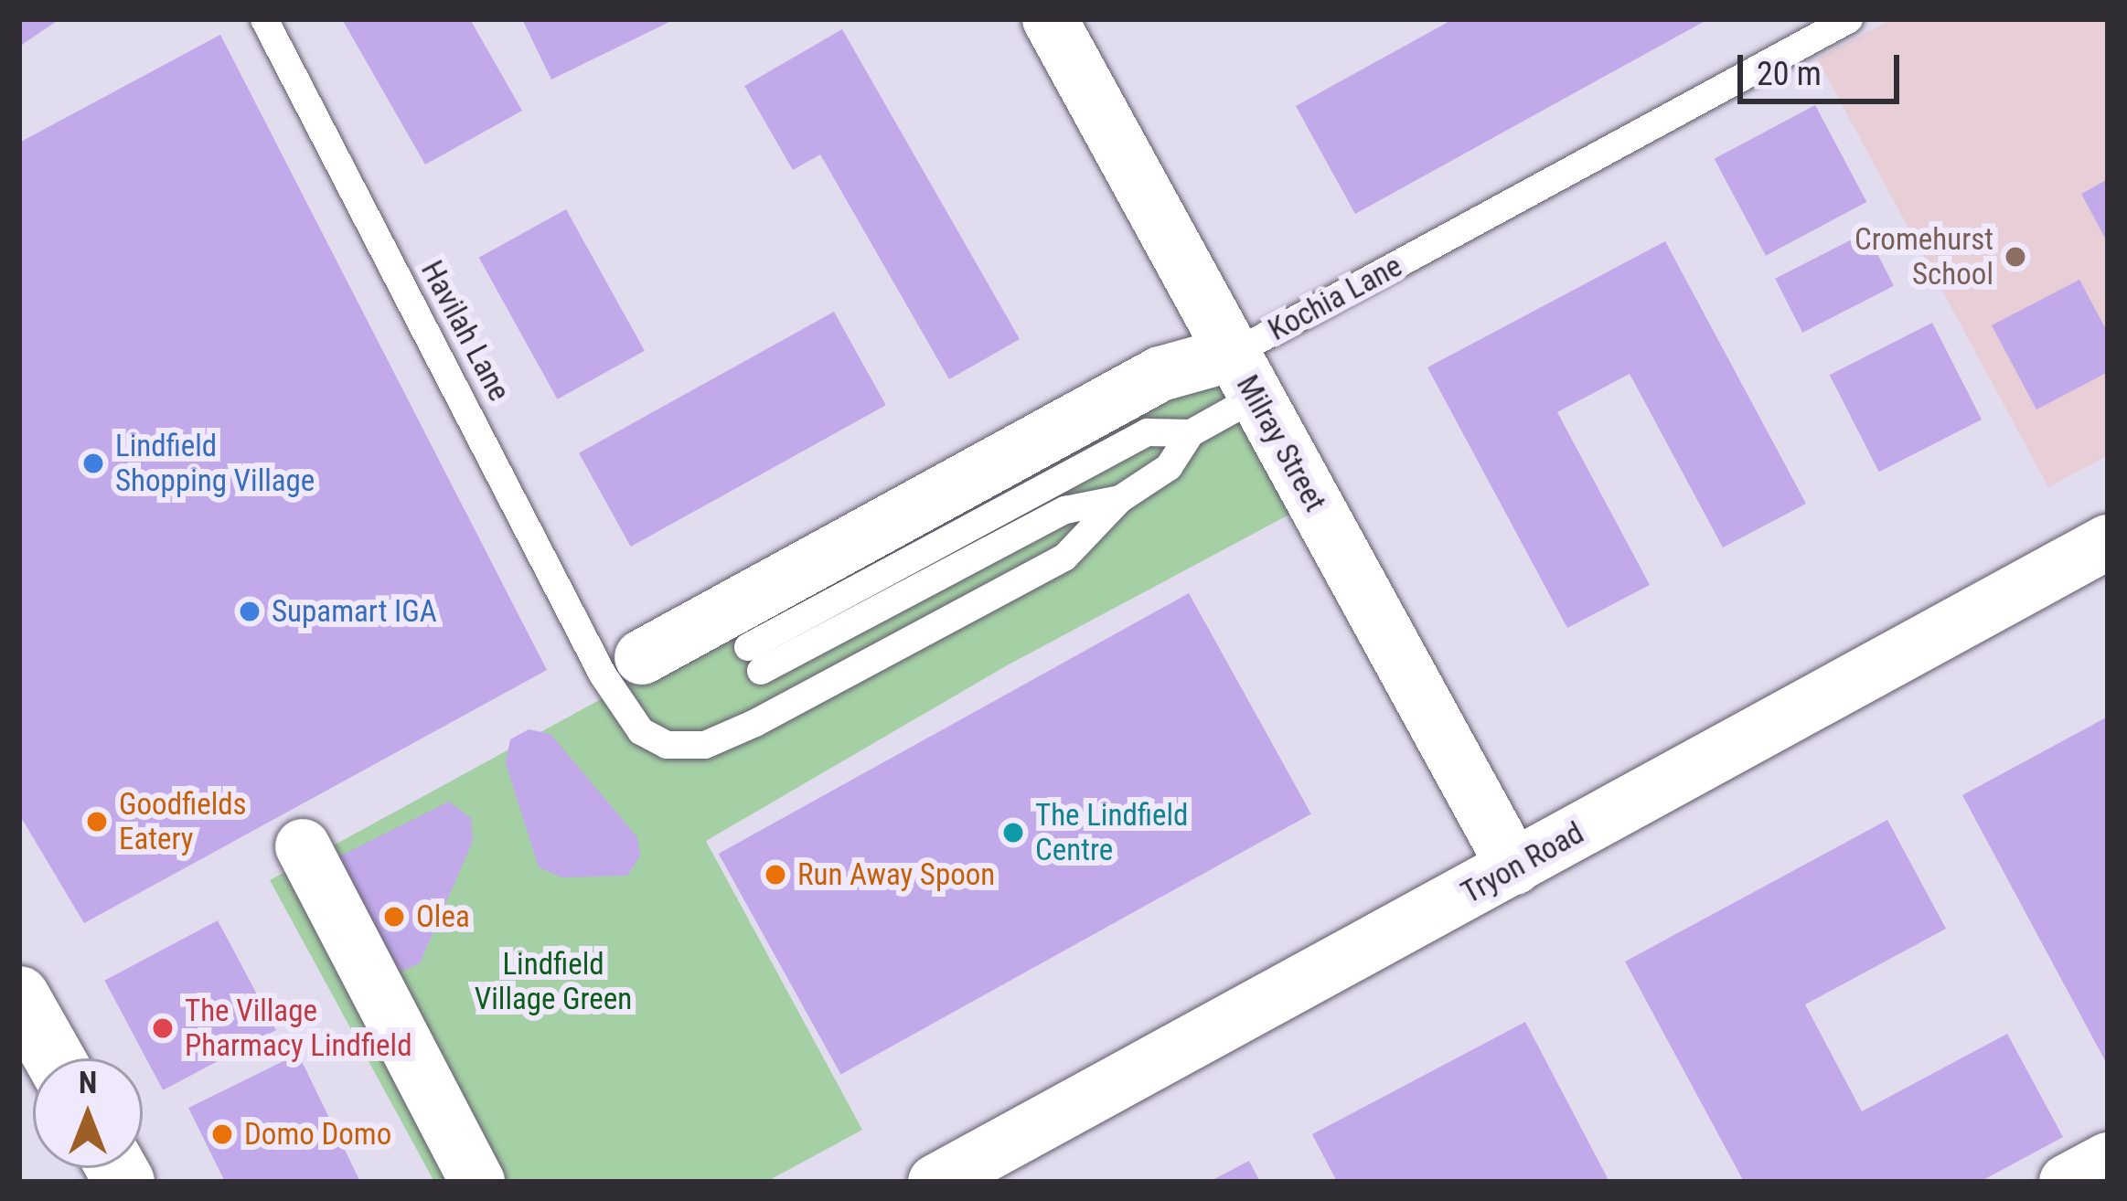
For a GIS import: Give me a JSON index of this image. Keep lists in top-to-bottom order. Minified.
{"streets":{"street":["Kochia Lane","Milray Street","Tryon Road"],"lane":["Havilah Lane"]},"crossings":[["Kochia Lane","Havilah Lane"],["Kochia Lane","Milray Street"],["Milray Street","Tryon Road"]],"parks":["Lindfield Village Green"],"places":["Cromehurst School","Lindfield Shopping Village","Supamart IGA","Goodfields Eatery","The Lindfield Centre","Run Away Spoon","Olea","The Village Pharmacy Lindfield","Domo Domo"],"scale_bar":"20 m","north":"top"}
